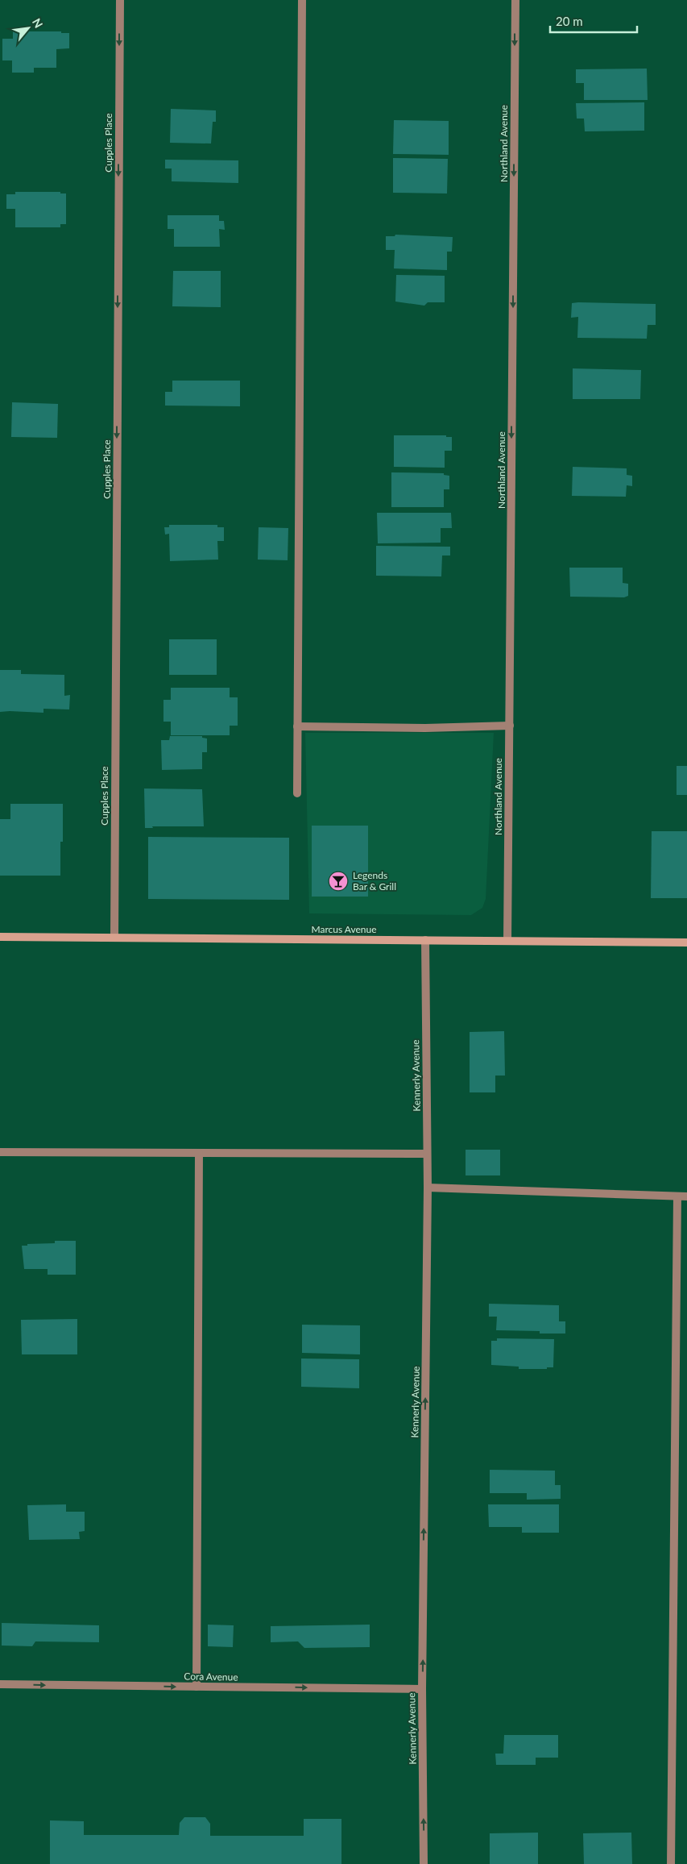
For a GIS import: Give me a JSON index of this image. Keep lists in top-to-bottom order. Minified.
{"streets":{"street":["Cupples Place","Northland Avenue","Marcus Avenue","Kennerly Avenue","Cora Avenue"]},"crossings":[["Cupples Place","Marcus Avenue"],["Northland Avenue","Marcus Avenue"],["Marcus Avenue","Kennerly Avenue"],["Kennerly Avenue","Cora Avenue"]],"one_way":["Cupples Place","Northland Avenue","Kennerly Avenue","Cora Avenue"],"places":{"bar":["Legends Bar & Grill"]},"scale_bar":"20 m","north":"top right"}
